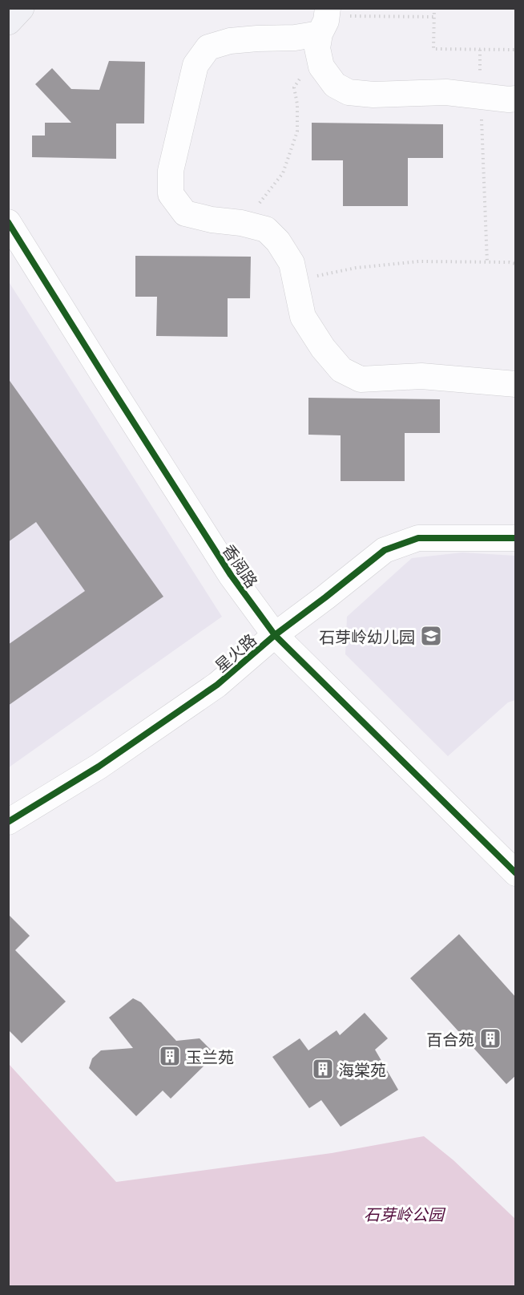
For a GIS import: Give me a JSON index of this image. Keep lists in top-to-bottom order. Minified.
{"streets":{"street":["香阅路","星火路"]},"crossings":[["香阅路","星火路"]],"parks":["石芽岭公园"],"places":{"school or university":["石芽岭幼儿园"],"building":["百合苑","玉兰苑","海棠苑"]}}
